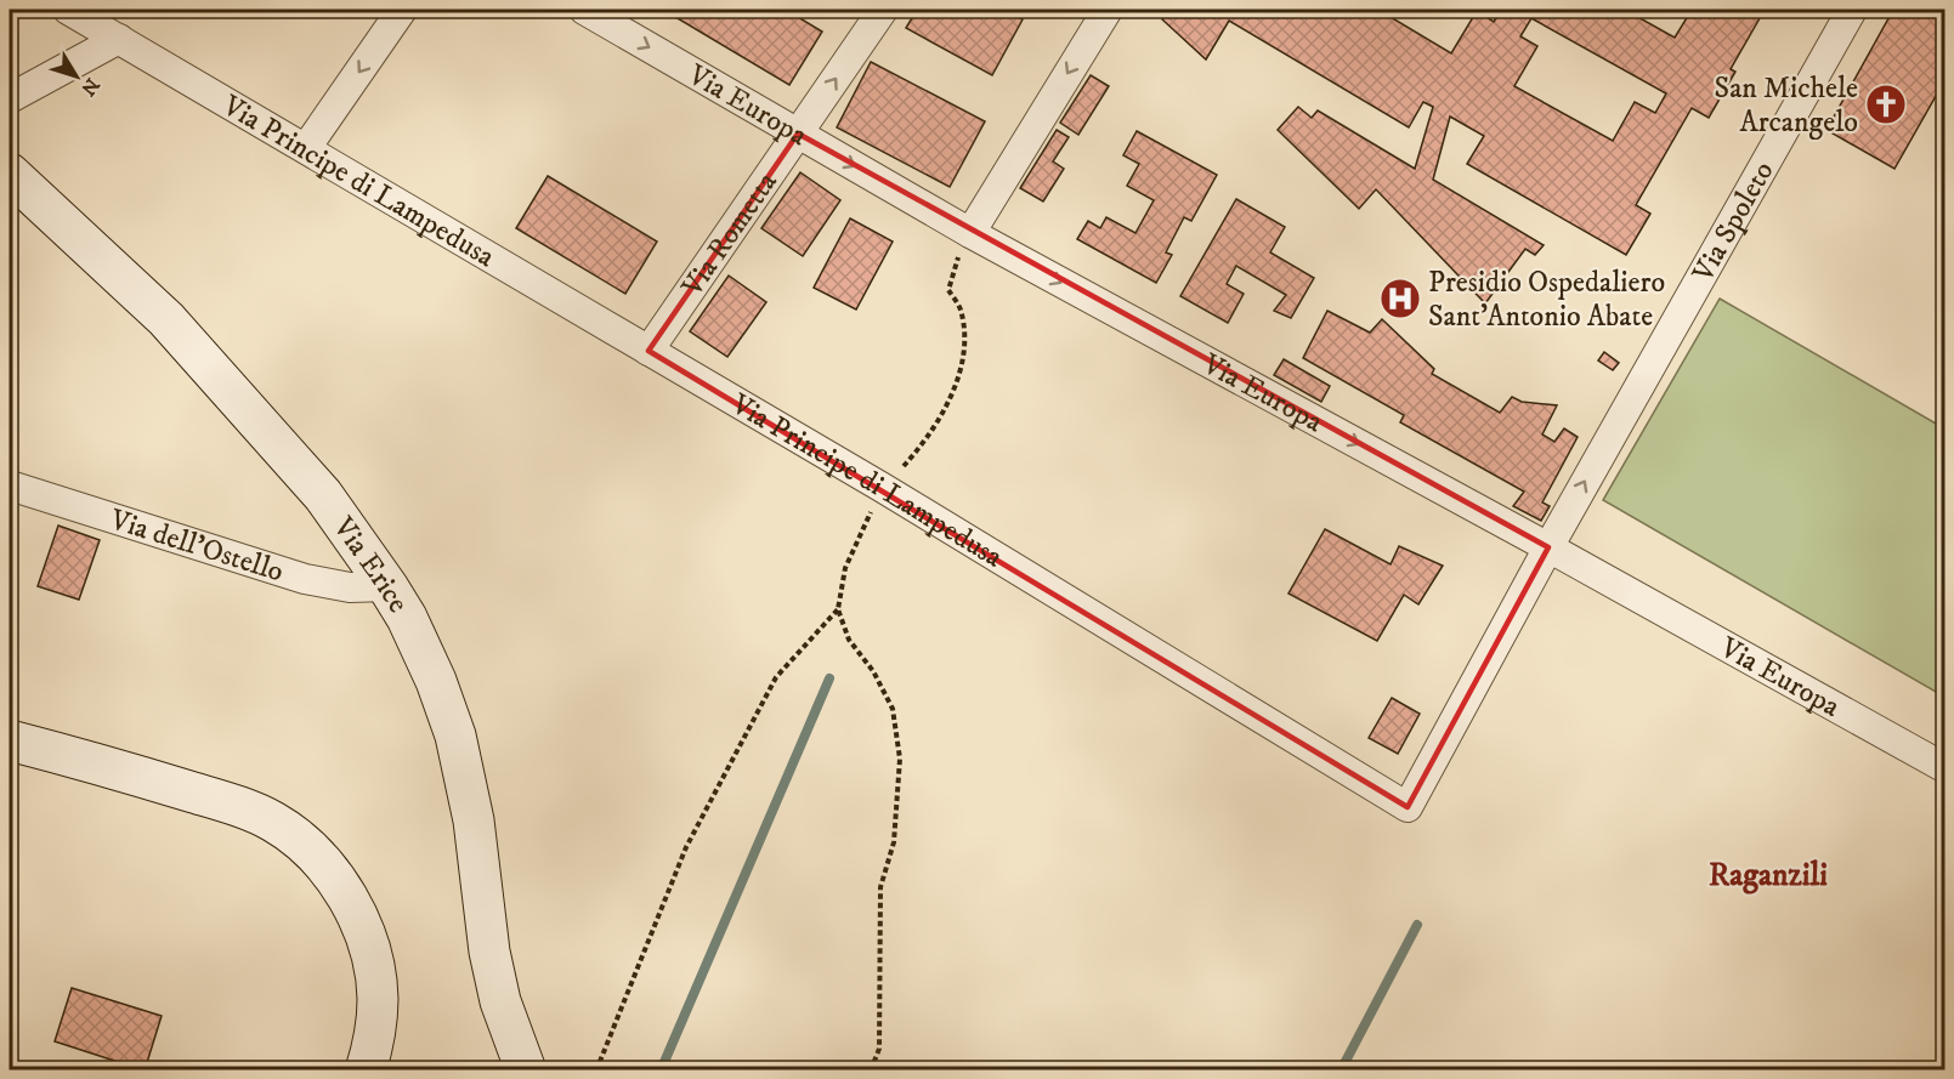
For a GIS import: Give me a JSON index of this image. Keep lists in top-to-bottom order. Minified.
{"streets":{"main road":["Via Erice"],"street":["Via Europa","Via Principe di Lampedusa","Via Spoleto","Via Rometta","Via dell'Ostello"]},"crossings":[["Via Europa","Via Principe di Lampedusa"],["Via Europa","Via Spoleto"],["Via Europa","Via Rometta"],["Via Principe di Lampedusa","Via Spoleto"],["Via Principe di Lampedusa","Via Rometta"],["Via dell'Ostello","Via Erice"]],"one_way":["Via Europa","Via Spoleto"],"districts":["Raganzili"],"places":{"church":["San Michele Arcangelo"],"hospital":["Presidio Ospedaliero Sant'Antonio Abate"]},"north":"bottom right"}
